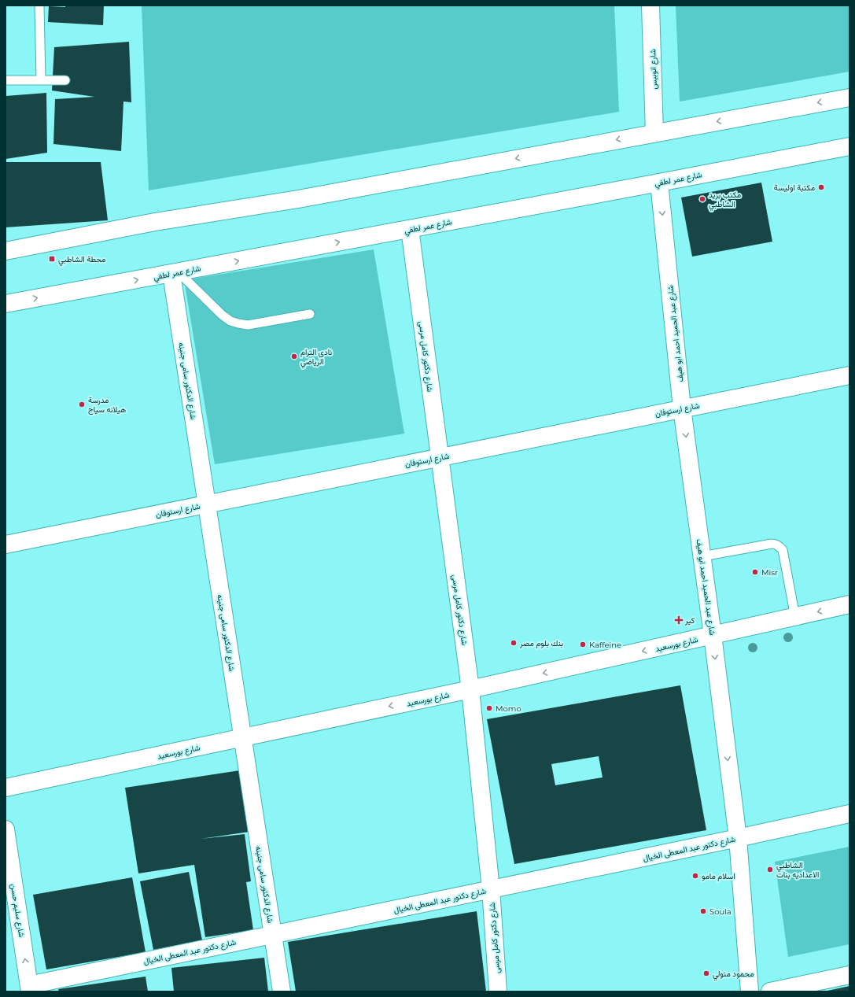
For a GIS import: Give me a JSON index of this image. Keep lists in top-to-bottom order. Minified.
{"streets":{"street":["شارع انوبيس","شارع عمر لطفي","شارع عبد الحميد احمد ابو هيف","شارع دكتور كامل مرسى","شارع الدكتور سامى جنينه","شارع ارستوفان","شارع بورسعيد","شارع دكتور عبد المعطى الخيال","شارع سليم حسن"]},"crossings":[["شارع عمر لطفي","شارع عبد الحميد احمد ابو هيف"],["شارع عمر لطفي","شارع دكتور كامل مرسى"],["شارع عمر لطفي","شارع الدكتور سامى جنينه"],["شارع عبد الحميد احمد ابو هيف","شارع ارستوفان"],["شارع عبد الحميد احمد ابو هيف","شارع بورسعيد"],["شارع عبد الحميد احمد ابو هيف","شارع دكتور عبد المعطى الخيال"],["شارع دكتور كامل مرسى","شارع ارستوفان"],["شارع دكتور كامل مرسى","شارع بورسعيد"],["شارع دكتور كامل مرسى","شارع دكتور عبد المعطى الخيال"],["شارع الدكتور سامى جنينه","شارع ارستوفان"],["شارع الدكتور سامى جنينه","شارع بورسعيد"],["شارع الدكتور سامى جنينه","شارع دكتور عبد المعطى الخيال"],["شارع دكتور عبد المعطى الخيال","شارع سليم حسن"]],"one_way":["شارع عبد الحميد احمد ابو هيف","شارع بورسعيد","شارع سليم حسن"],"places":{"other":["مكتبة اوليسة","مكتب بريد الشاطبي","نادي الترام الرياضي","مدرسة هيلانه سياج","Misr","بنك بلوم مصر","Kaffeine","Momo","الشاطبي الاعداديه بنات","اسلام مامو","Soula","محمود متولي"],"transit":["محطة الشاطبي"],"health":["كير"]}}
